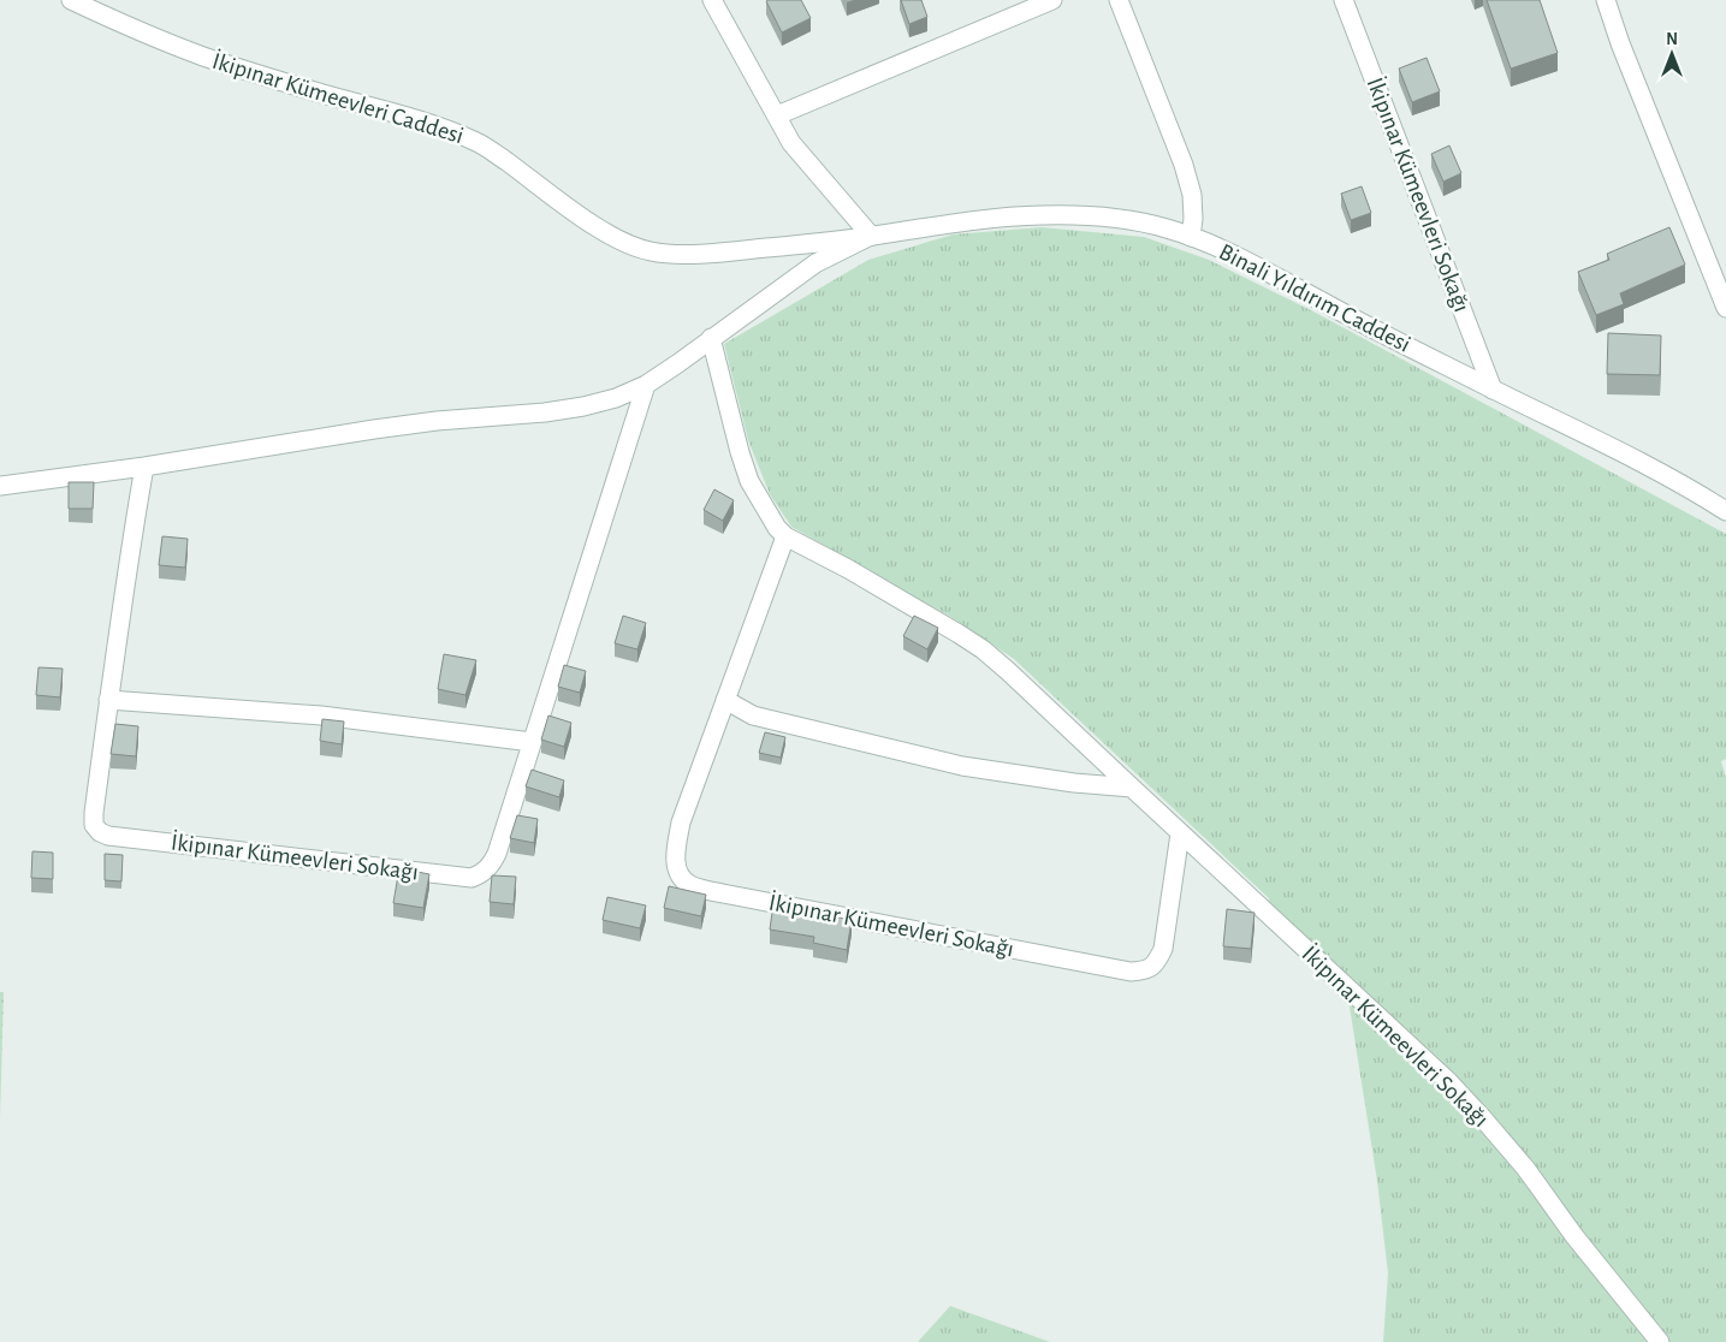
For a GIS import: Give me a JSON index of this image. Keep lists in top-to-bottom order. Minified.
{"streets":{"street":["İkipınar Kümeevleri Caddesi","İkipınar Kümeevleri Sokağı","Binali Yıldırım Caddesi"]},"crossings":[["İkipınar Kümeevleri Caddesi","Binali Yıldırım Caddesi"],["İkipınar Kümeevleri Sokağı","Binali Yıldırım Caddesi"]],"north":"top"}
